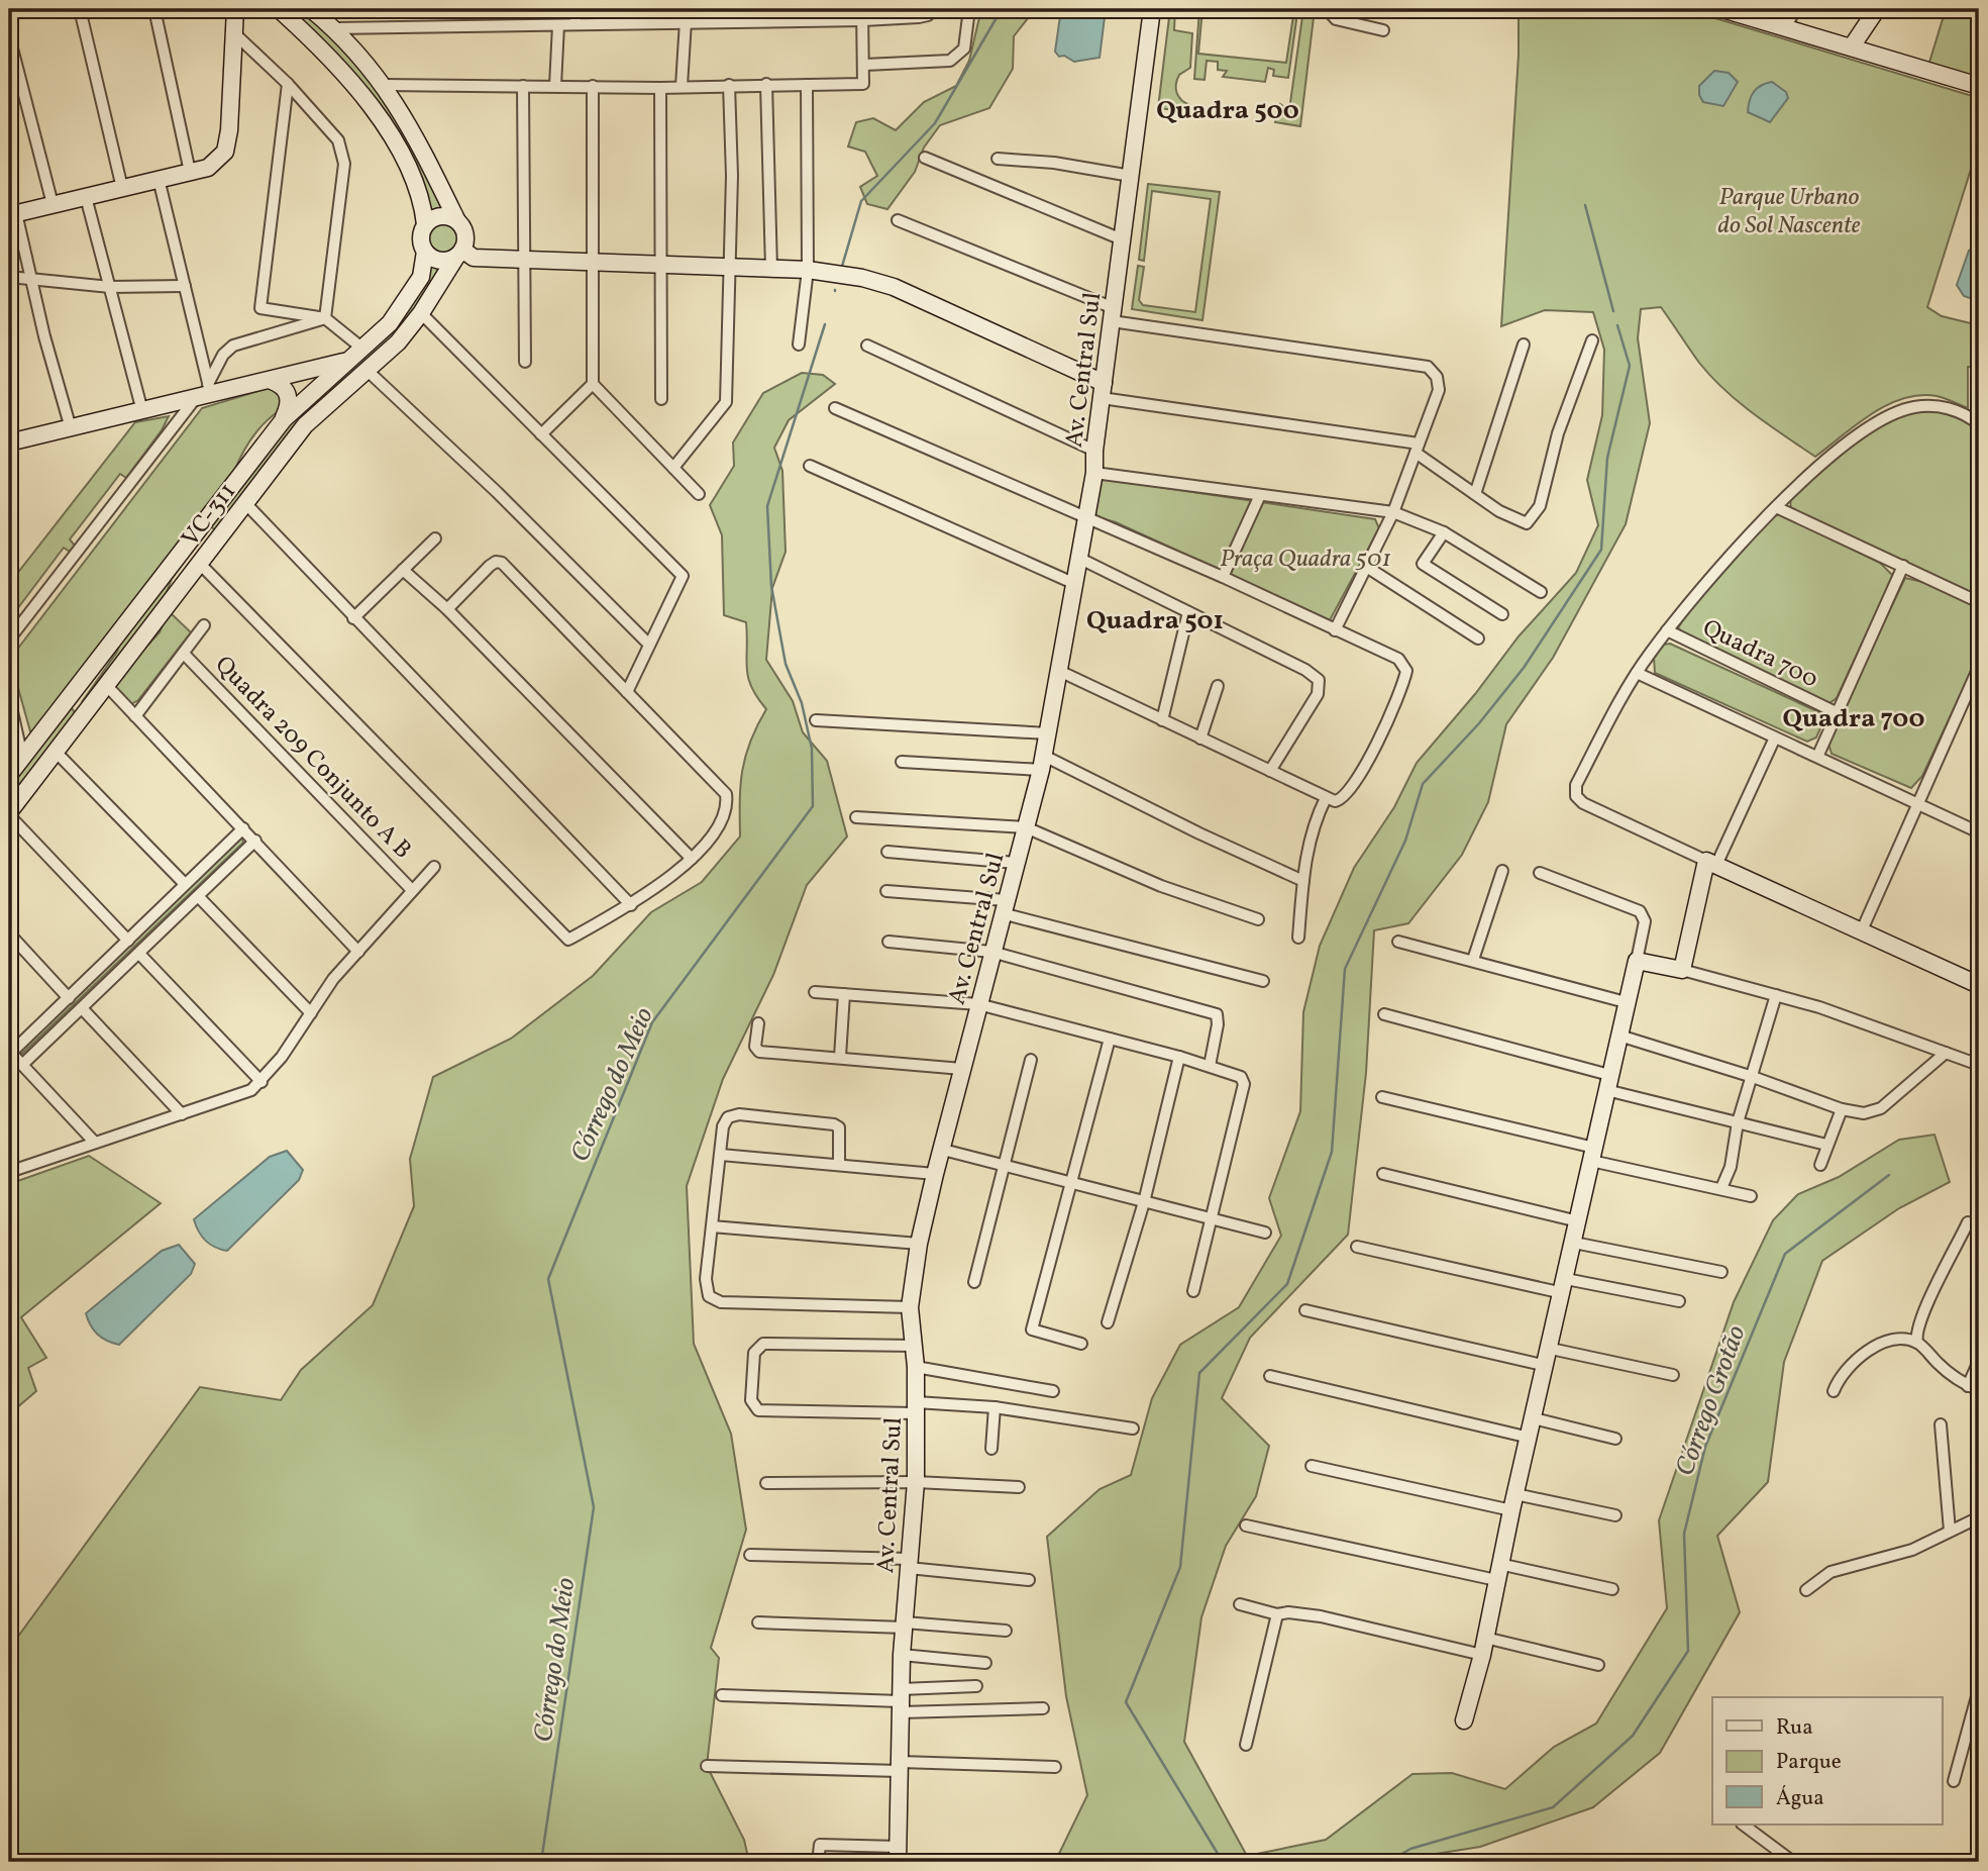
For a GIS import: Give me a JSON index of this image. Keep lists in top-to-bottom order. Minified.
{"streets":{"street":["Av. Central Sul","VC-311","Quadra 700","Quadra 209 Conjunto A B"]},"districts":["Quadra 500","Quadra 501","Quadra 700"],"water":["Córrego do Meio","Córrego Grotão"],"parks":["Parque Urbano do Sol Nascente","Praça Quadra 501"],"legend":["Rua","Parque","Água"]}
